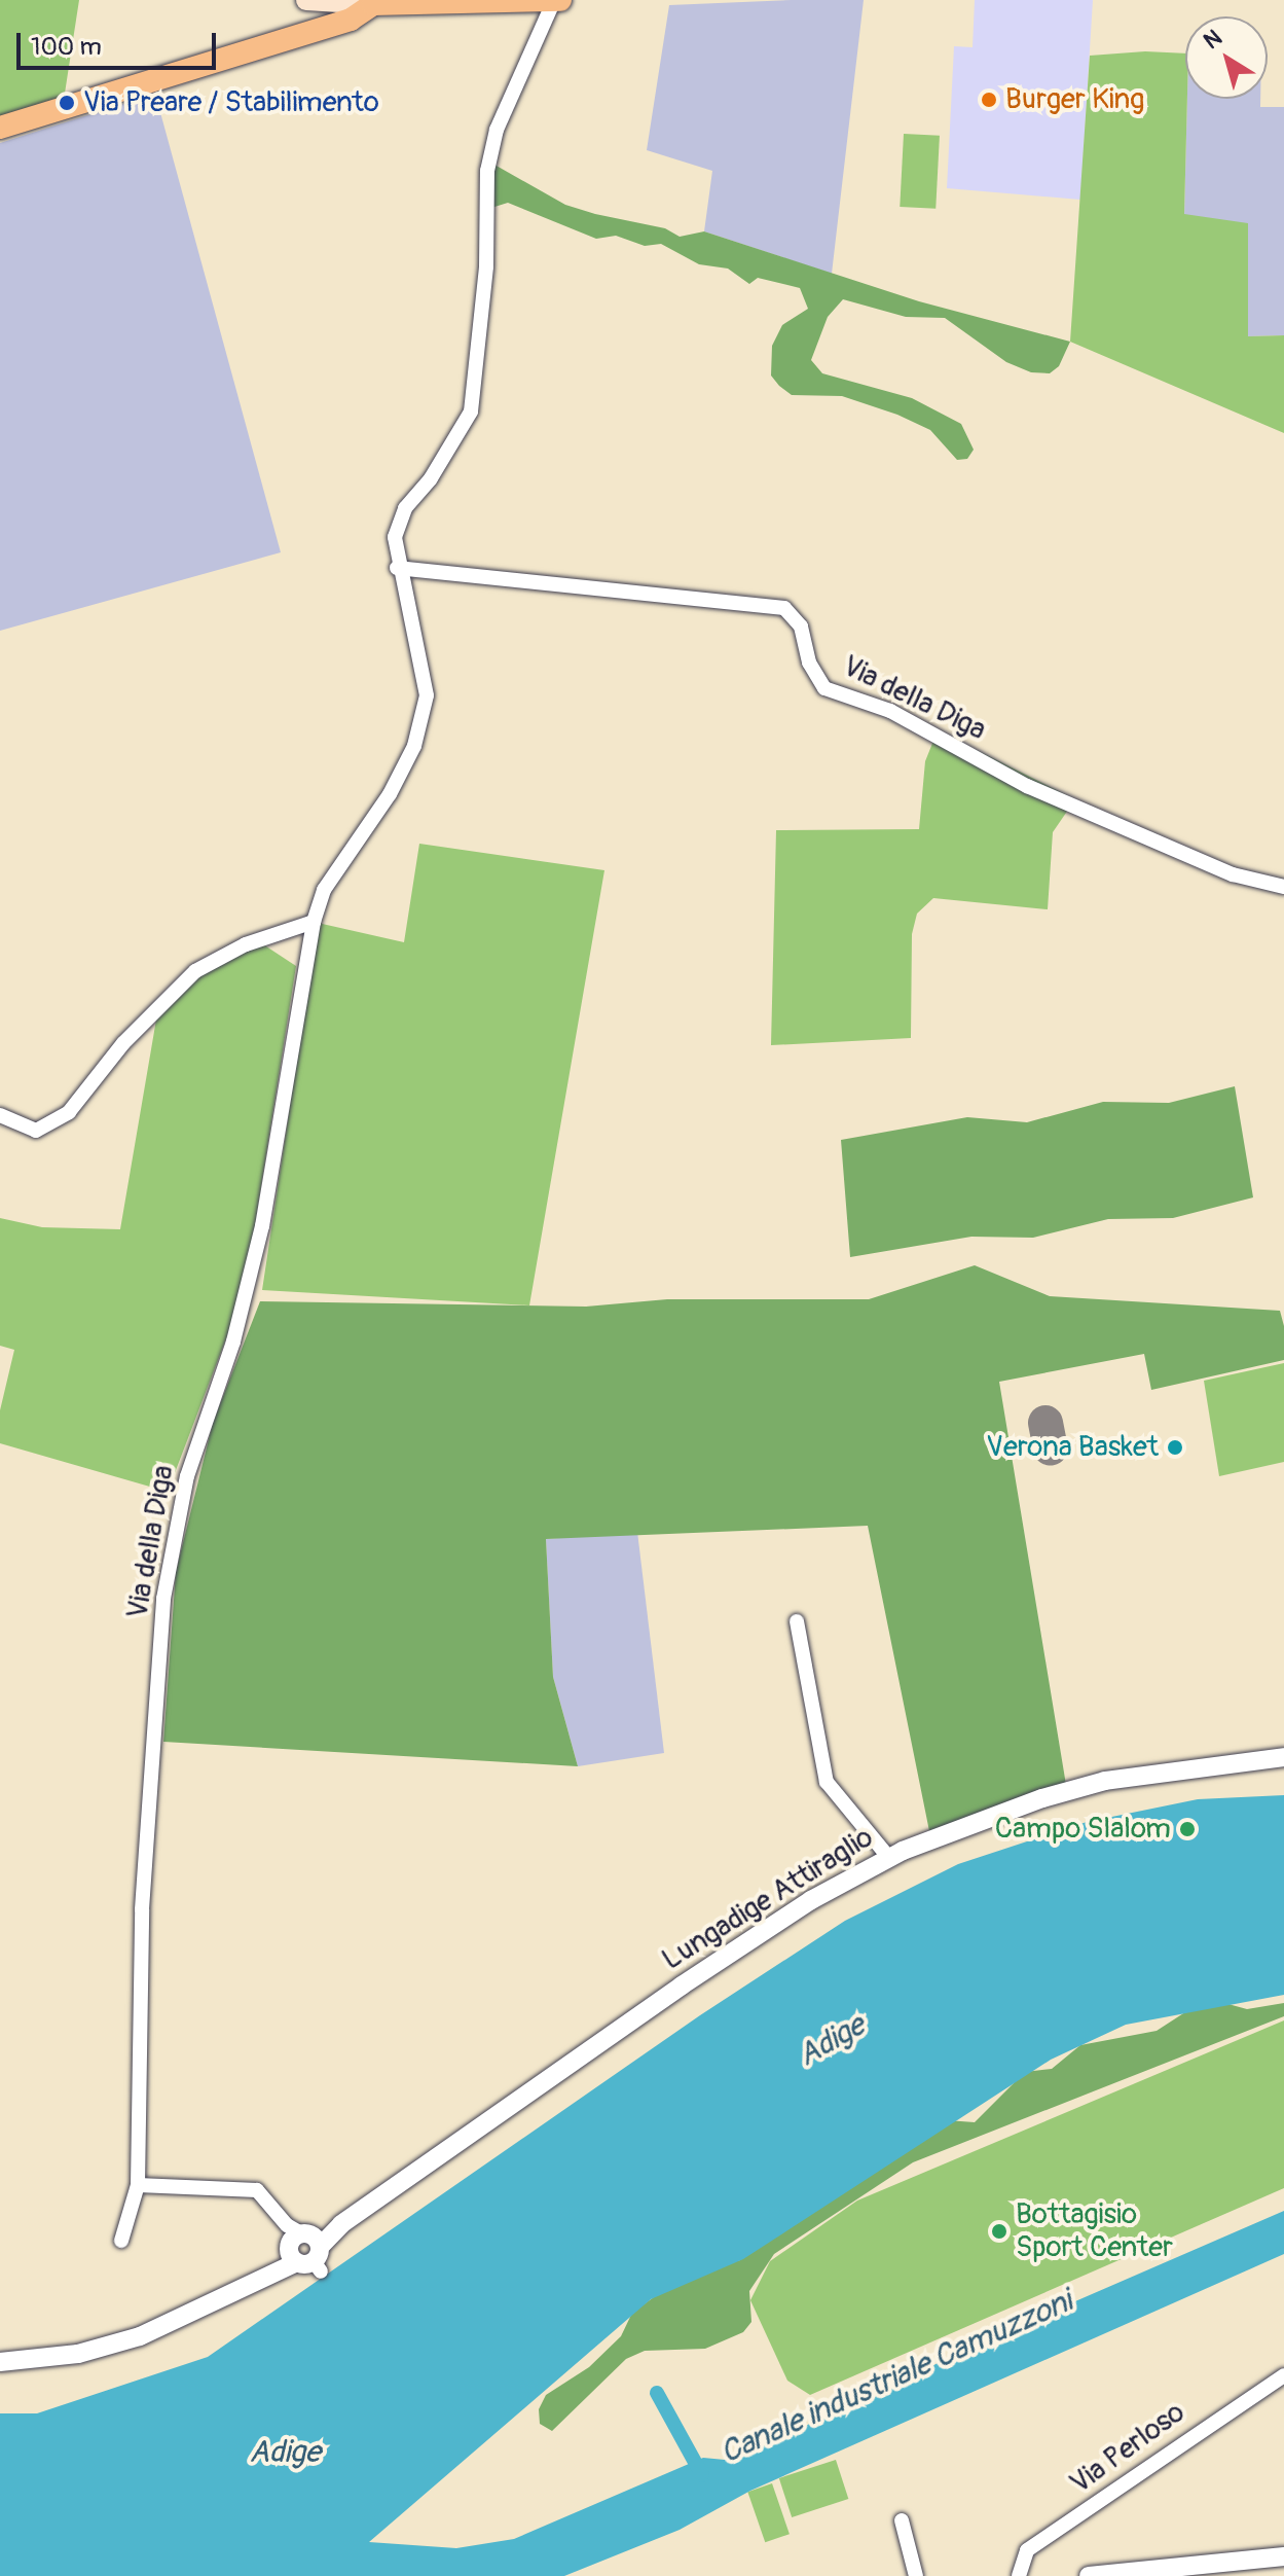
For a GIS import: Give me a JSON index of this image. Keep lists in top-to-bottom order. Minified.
{"streets":{"street":["Via della Diga","Lungadige Attiraglio","Via Perloso"]},"water":["Adige","Canale industriale Camuzzoni"],"places":["Burger King","Via Preare / Stabilimento","Verona Basket","Campo Slalom","Bottagisio Sport Center"],"scale_bar":"100 m","north":"top left"}
